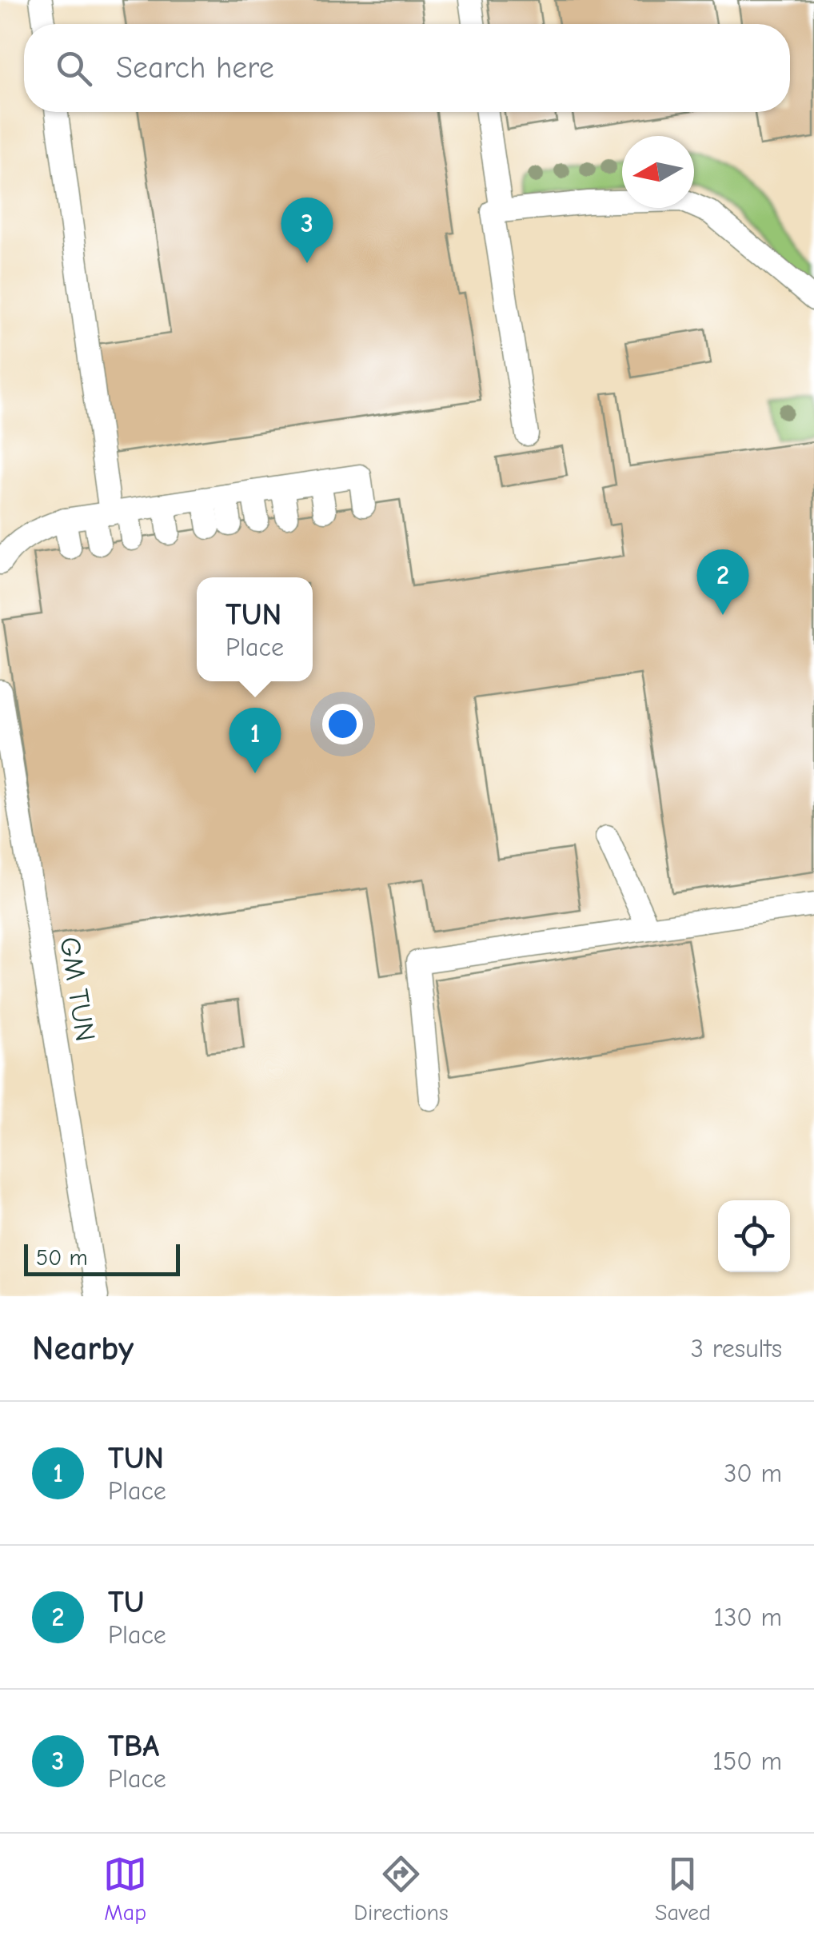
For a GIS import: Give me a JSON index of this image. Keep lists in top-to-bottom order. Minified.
{"streets":{"street":["GM TUN"]},"scale_bar":"50 m","north":"left","page":{"search":"Search here","pins":["3","2","1"],"popup":["TUN","Place"],"scale":"50 m","heading":["Nearby","3 results"],"list":[{"mark":"1","name":"TUN","note":"Place","value":"30 m"},{"mark":"2","name":"TU","note":"Place","value":"130 m"},{"mark":"3","name":"TBA","note":"Place","value":"150 m"}],"nav":["Map","Directions","Saved"]}}
